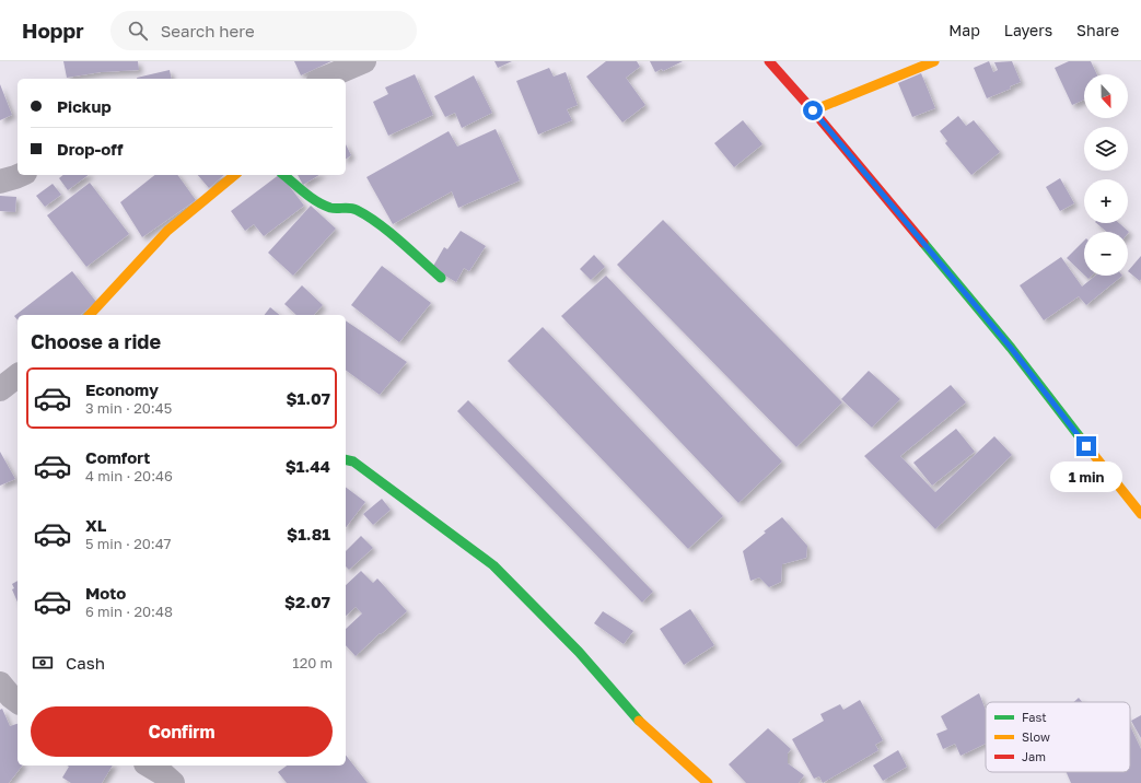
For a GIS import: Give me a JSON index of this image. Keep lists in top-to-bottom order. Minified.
{"legend":["Fast","Slow","Jam"],"north":"bottom","page":{"header":"Hoppr","search":"Search here","nav":["Map","Layers","Share"],"map_buttons":["+","−"],"banner":["Pickup","Drop-off"],"heading":"Choose a ride","list":[{"name":"Economy","note":"3 min · 20:45","value":"$1.07"},{"name":"Comfort","note":"4 min · 20:46","value":"$1.44"},{"name":"XL","note":"5 min · 20:47","value":"$1.81"},{"name":"Moto","note":"6 min · 20:48","value":"$2.07"}],"bubble":"1 min","pay":["Cash","120 m"],"buttons":"Confirm"}}
